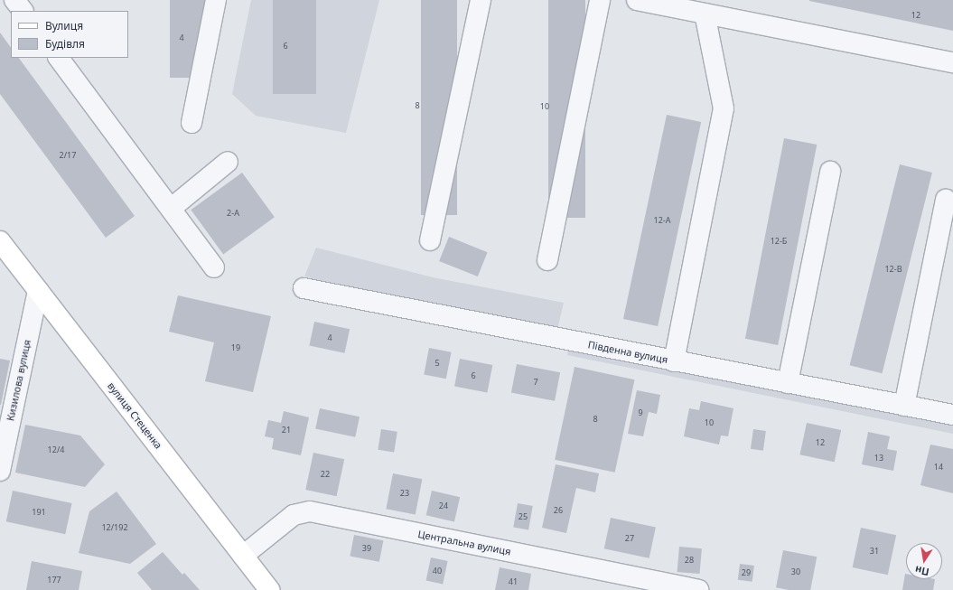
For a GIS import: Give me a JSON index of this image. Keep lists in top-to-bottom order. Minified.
{"streets":{"main road":["вулиця Стеценка"],"street":["Південна вулиця","Кизилова вулиця","Центральна вулиця"]},"crossings":[["Кизилова вулиця","вулиця Стеценка"],["вулиця Стеценка","Центральна вулиця"]],"house_numbers":["12","4","6","8","10","2/17","2-А","12-А","12-Б","12-В","4","19","5","6","7","9","8","10","21","12","12/4","13","14","22","23","24","26","191","25","12/192","27","39","31","28","40","30","29","177","41"],"legend":["Вулиця","Будівля"],"north":"bottom"}
